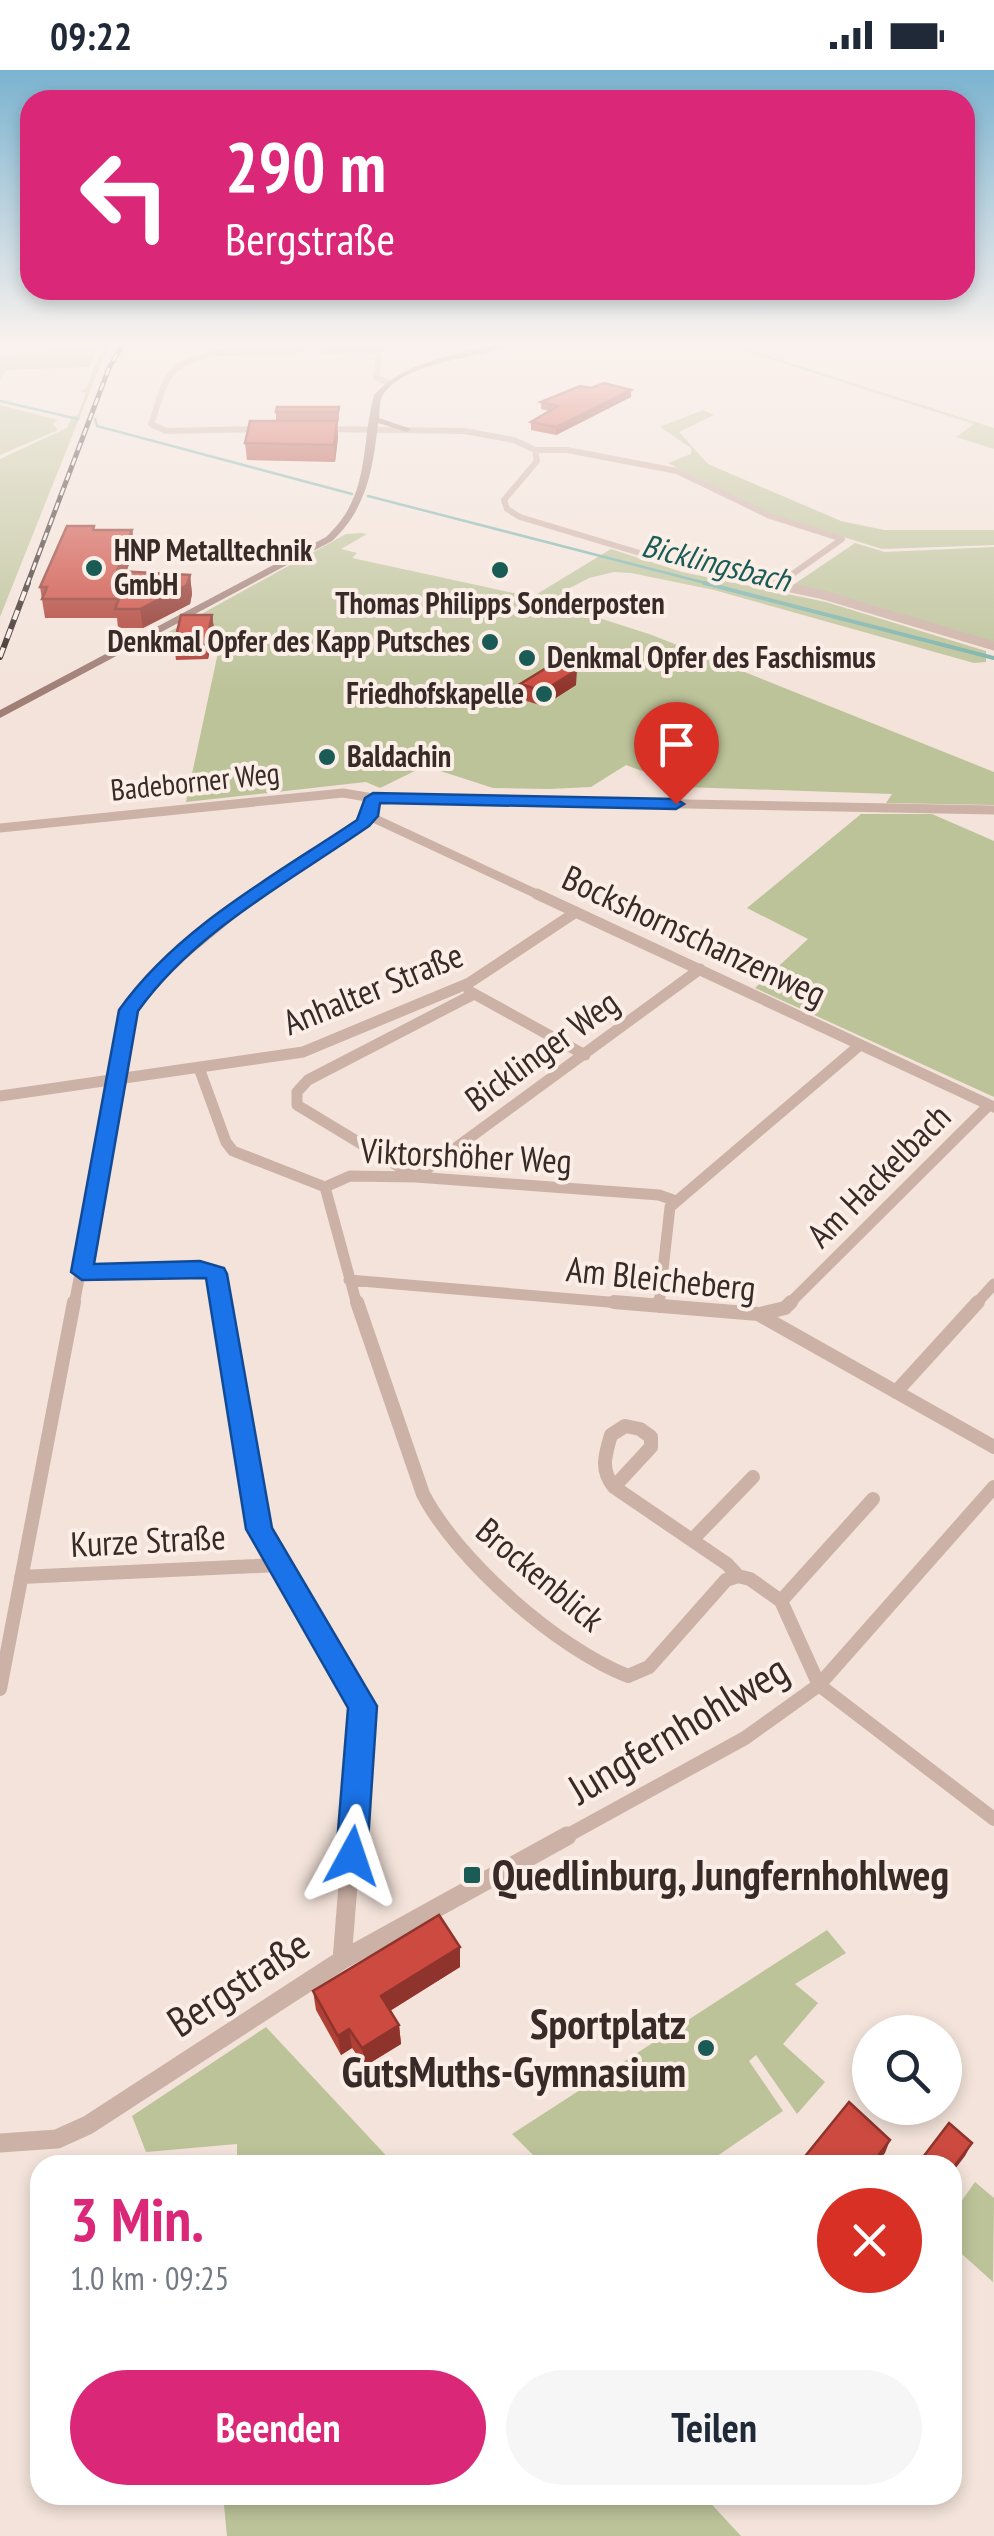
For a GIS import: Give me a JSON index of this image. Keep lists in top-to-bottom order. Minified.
{"streets":{"street":["Badeborner Weg","Bockshornschanzenweg","Anhalter Straße","Bicklinger Weg","Viktorshöher Weg","Am Hackelbach","Am Bleicheberg","Kurze Straße","Brockenblick","Jungfernhohlweg","Bergstraße"]},"crossings":[["Bockshornschanzenweg","Anhalter Straße"],["Bockshornschanzenweg","Bicklinger Weg"],["Bockshornschanzenweg","Am Hackelbach"],["Anhalter Straße","Viktorshöher Weg"],["Bicklinger Weg","Viktorshöher Weg"],["Viktorshöher Weg","Brockenblick"],["Am Hackelbach","Am Bleicheberg"],["Am Bleicheberg","Brockenblick"],["Kurze Straße","Bergstraße"],["Jungfernhohlweg","Bergstraße"]],"water":["Bicklingsbach"],"places":{"other":["HNP Metalltechnik GmbH","Thomas Philipps Sonderposten","Denkmal Opfer des Kapp Putsches","Denkmal Opfer des Faschismus","Friedhofskapelle","Baldachin","Sportplatz GutsMuths-Gymnasium"],"transit":["Quedlinburg, Jungfernhohlweg"]},"page":{"status":"09:22","turn":["290 m","Bergstraße"],"heading":["3 Min.","1.0 km · 09:25"],"buttons":["Beenden","Teilen"]}}
